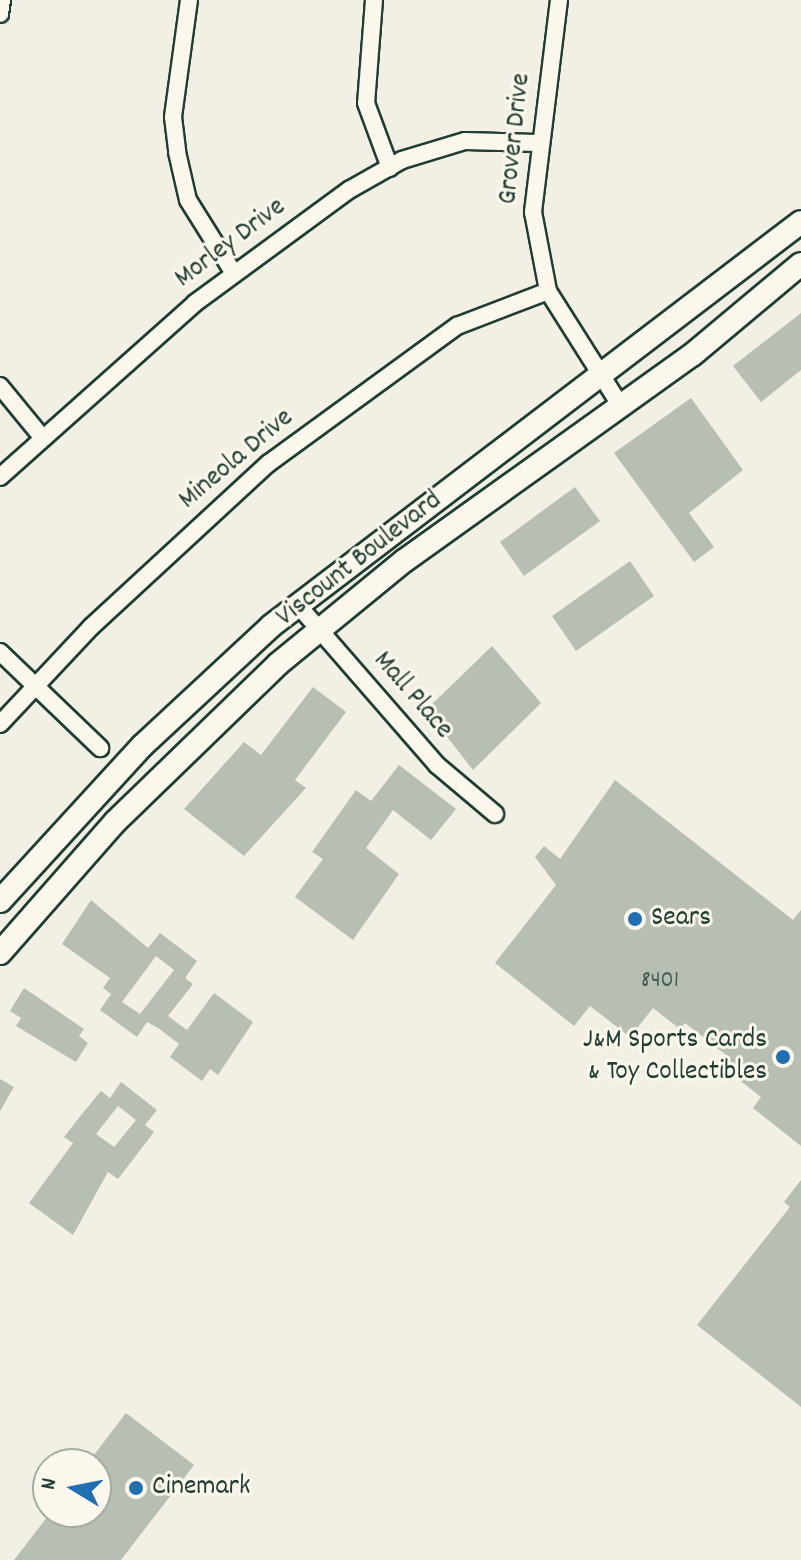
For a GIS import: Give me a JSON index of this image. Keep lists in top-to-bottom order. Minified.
{"streets":{"main road":["Viscount Boulevard"],"street":["Grover Drive","Morley Drive","Mineola Drive","Mall Place"]},"crossings":[["Grover Drive","Morley Drive"],["Grover Drive","Mineola Drive"],["Grover Drive","Viscount Boulevard"],["Viscount Boulevard","Mall Place"]],"places":["Sears","J&M Sports Cards & Toy Collectibles","Cinemark"],"house_numbers":["8401"],"north":"left"}
